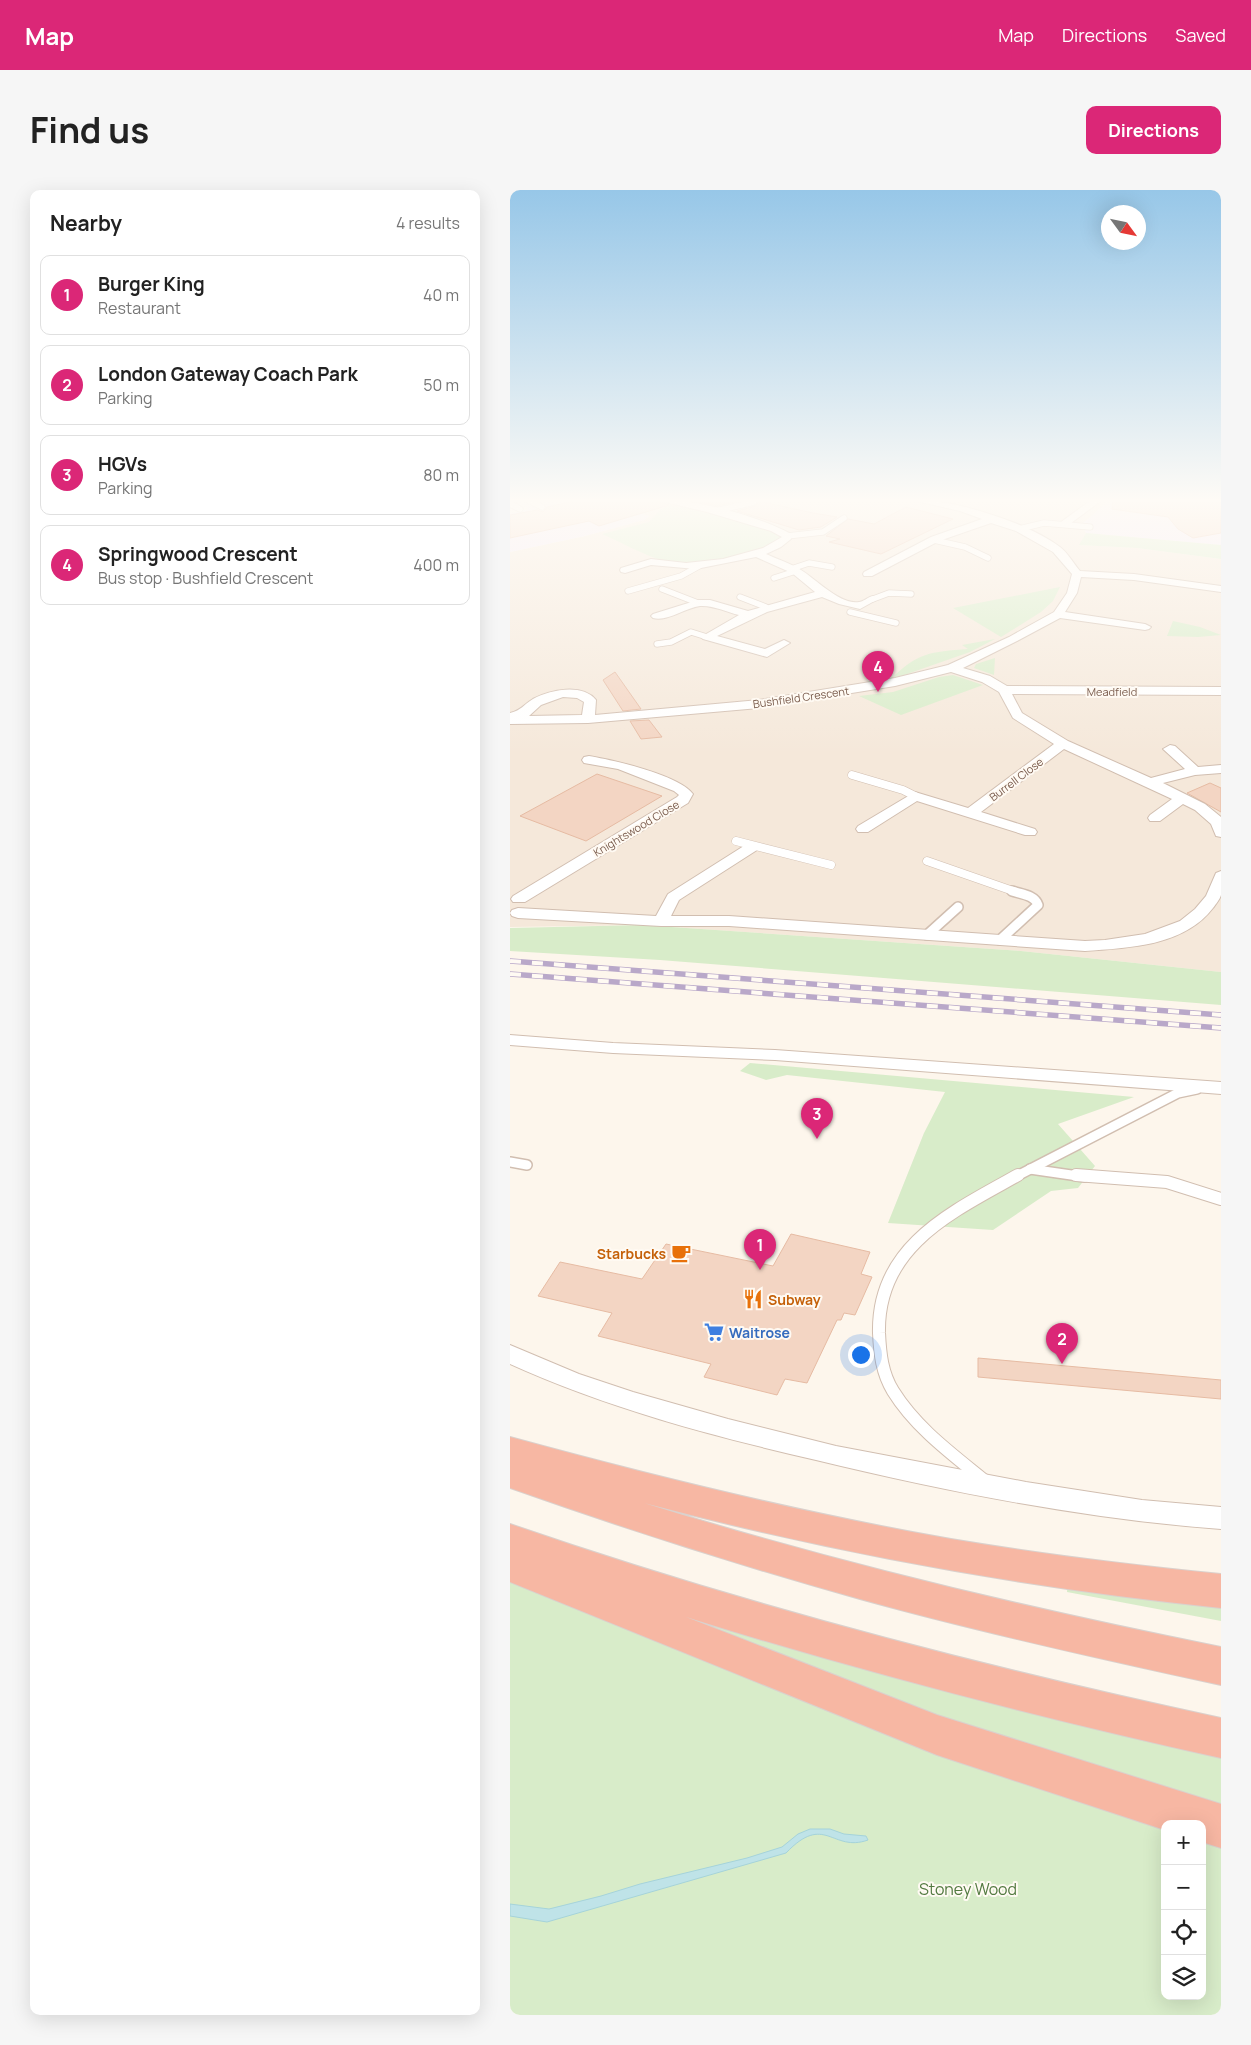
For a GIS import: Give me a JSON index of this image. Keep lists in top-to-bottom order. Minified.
{"streets":{"street":["Meadfield","Bushfield Crescent","Burrell Close","Knightswood Close"]},"parks":["Stoney Wood"],"places":{"cafe":["Starbucks"],"restaurant":["Subway"],"supermarket":["Waitrose"]},"north":"bottom right","page":{"header":"Map","nav":["Map","Directions","Saved"],"title":"Find us","buttons":"Directions","heading":["Nearby","4 results"],"list":[{"mark":"1","name":"Burger King","note":"Restaurant","value":"40 m"},{"mark":"2","name":"London Gateway Coach Park","note":"Parking","value":"50 m"},{"mark":"3","name":"HGVs","note":"Parking","value":"80 m"},{"mark":"4","name":"Springwood Crescent","note":"Bus stop · Bushfield Crescent","value":"400 m"}],"pins":["4","3","1","2"],"map_buttons":["+","−"]}}
